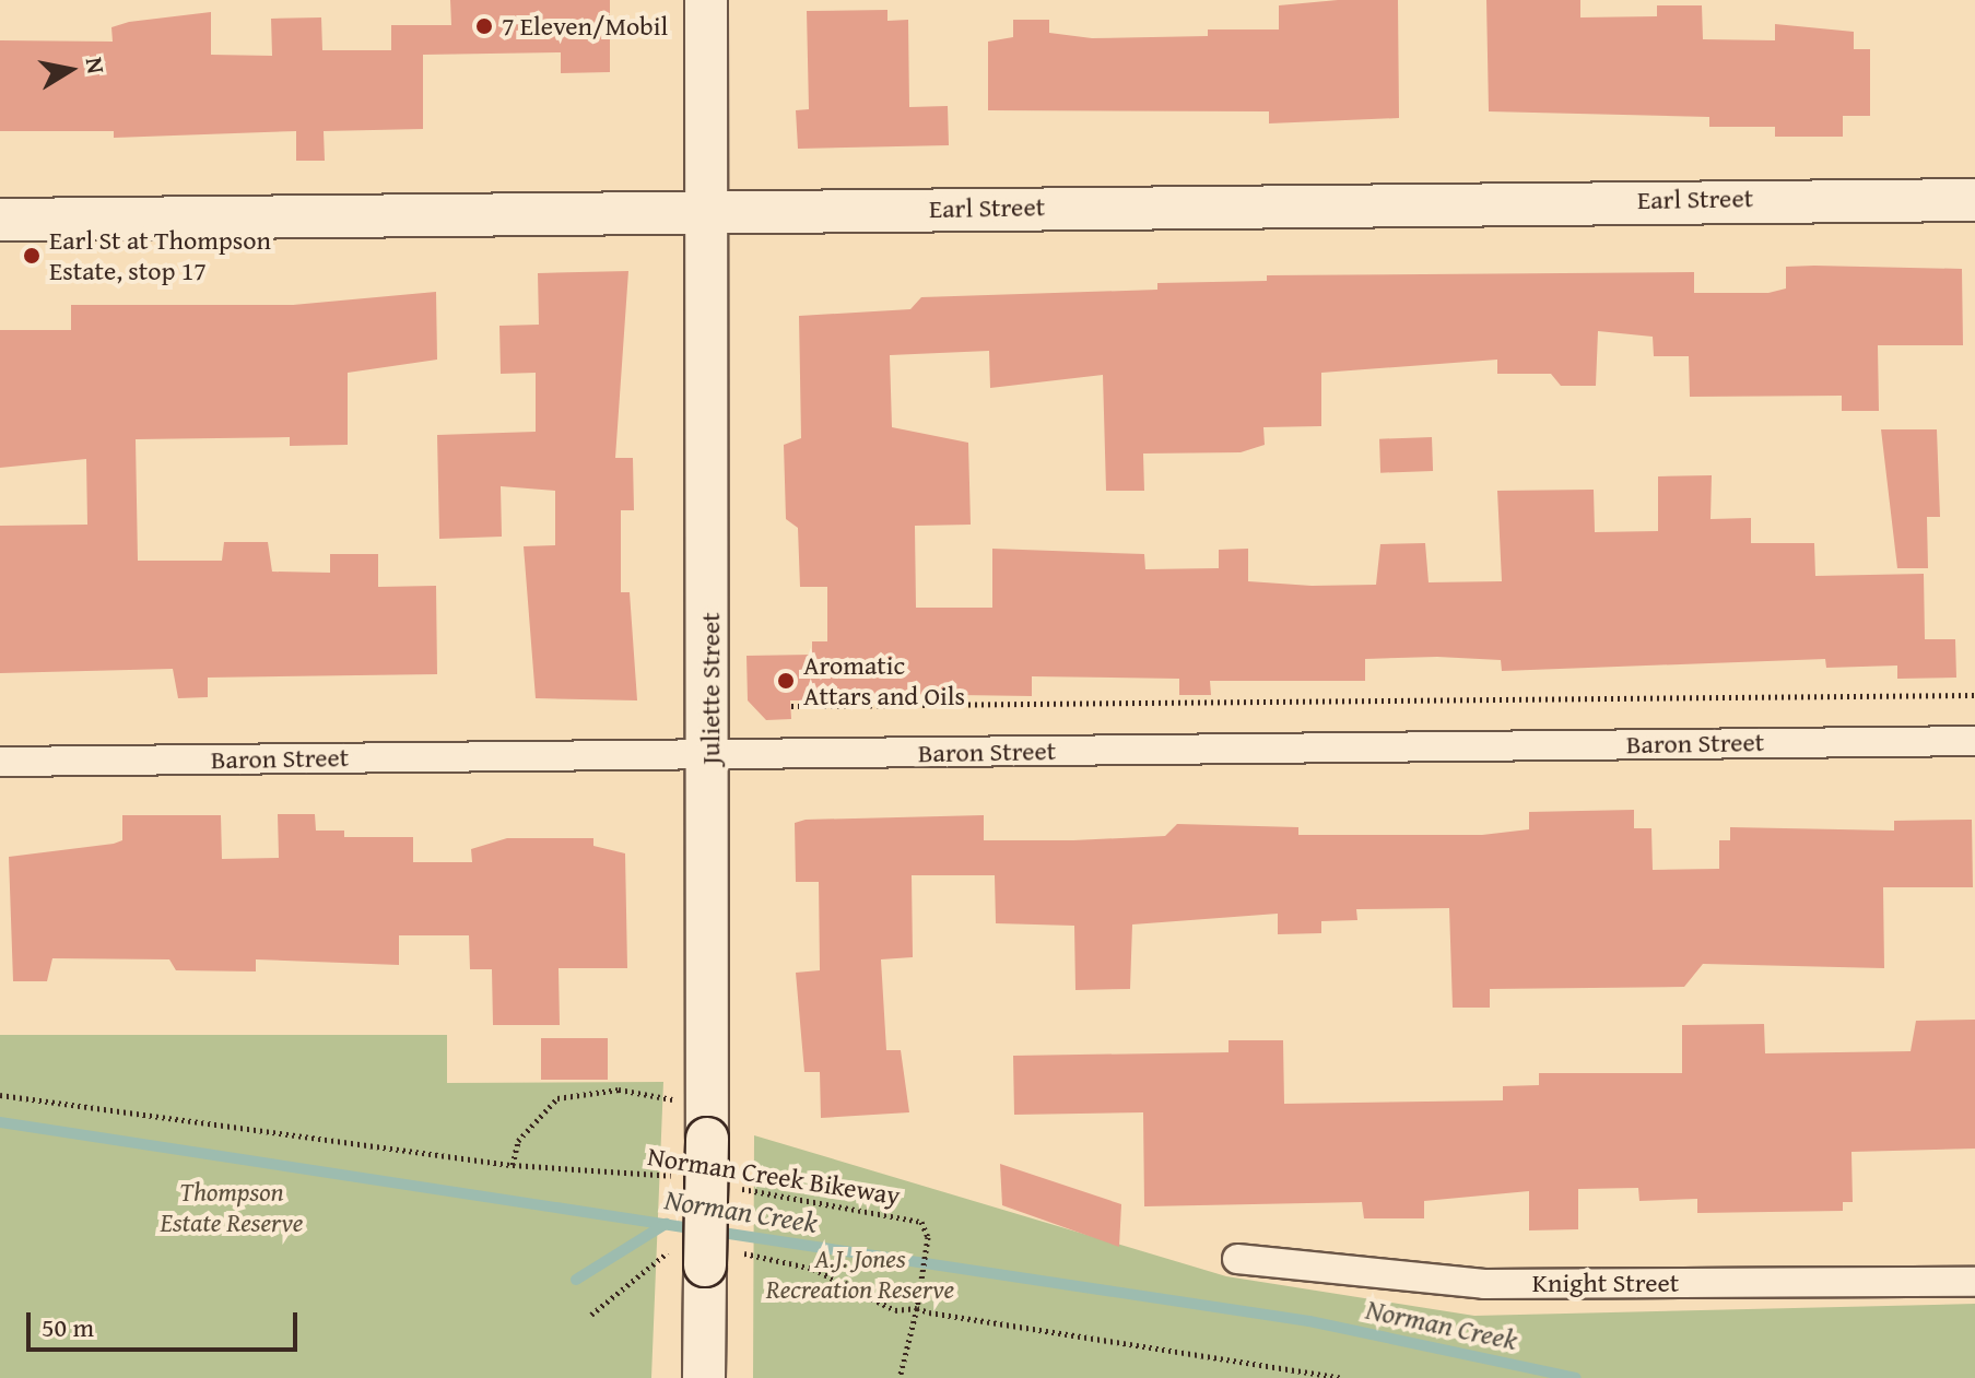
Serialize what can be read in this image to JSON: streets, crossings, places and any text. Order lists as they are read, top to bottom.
{
  "streets": {
    "main road": ["Earl Street", "Juliette Street"],
    "street": ["Baron Street", "Knight Street"],
    "path": ["Norman Creek Bikeway"]
  },
  "crossings": [
    ["Earl Street", "Juliette Street"],
    ["Juliette Street", "Baron Street"]
  ],
  "water": ["Norman Creek"],
  "parks": ["Thompson Estate Reserve", "A.J. Jones Recreation Reserve"],
  "places": ["7 Eleven/Mobil", "Earl St at Thompson Estate, stop 17", "Aromatic Attars and Oils"],
  "scale_bar": "50 m",
  "north": "right"
}
